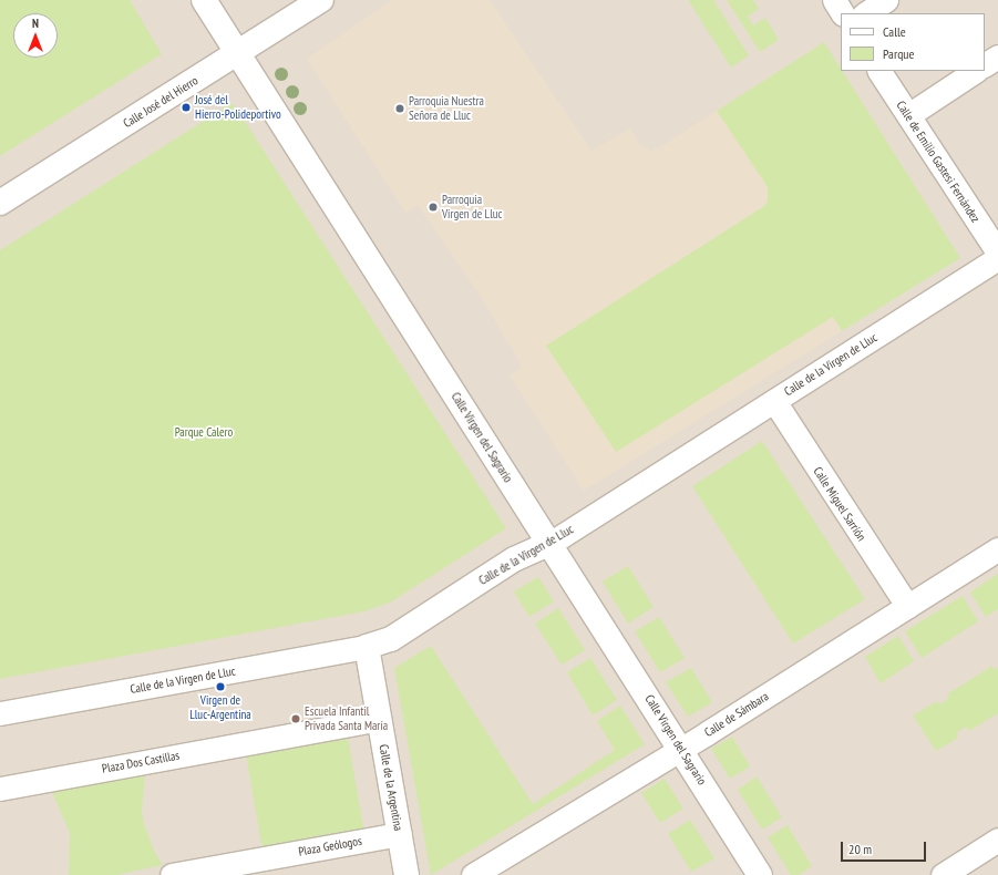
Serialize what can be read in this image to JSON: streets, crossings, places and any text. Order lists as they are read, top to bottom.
{
  "streets": {
    "street": [
      "Calle José del Hierro",
      "Calle de Emilio Gastesi Fernández",
      "Calle de la Virgen de Lluc",
      "Calle Virgen del Sagrario",
      "Calle Miguel Sarrión",
      "Calle de Sámbara",
      "Plaza Dos Castillas",
      "Calle de la Argentina",
      "Plaza Geólogos"
    ]
  },
  "crossings": [
    ["Calle José del Hierro", "Calle Virgen del Sagrario"],
    ["Calle de la Virgen de Lluc", "Calle Virgen del Sagrario"],
    ["Calle de la Virgen de Lluc", "Calle Miguel Sarrión"],
    ["Calle de la Virgen de Lluc", "Calle de la Argentina"],
    ["Calle Virgen del Sagrario", "Calle de Sámbara"],
    ["Calle Miguel Sarrión", "Calle de Sámbara"],
    ["Plaza Dos Castillas", "Calle de la Argentina"],
    ["Calle de la Argentina", "Plaza Geólogos"]
  ],
  "parks": ["Parque Calero"],
  "places": [
    "José del Hierro-Polideportivo",
    "Parroquia Nuestra Señora de Lluc",
    "Parroquia Virgen de Lluc",
    "Virgen de Lluc-Argentina",
    "Escuela Infantil Privada Santa María"
  ],
  "legend": ["Calle", "Parque"],
  "scale_bar": "20 m",
  "north": "top"
}
